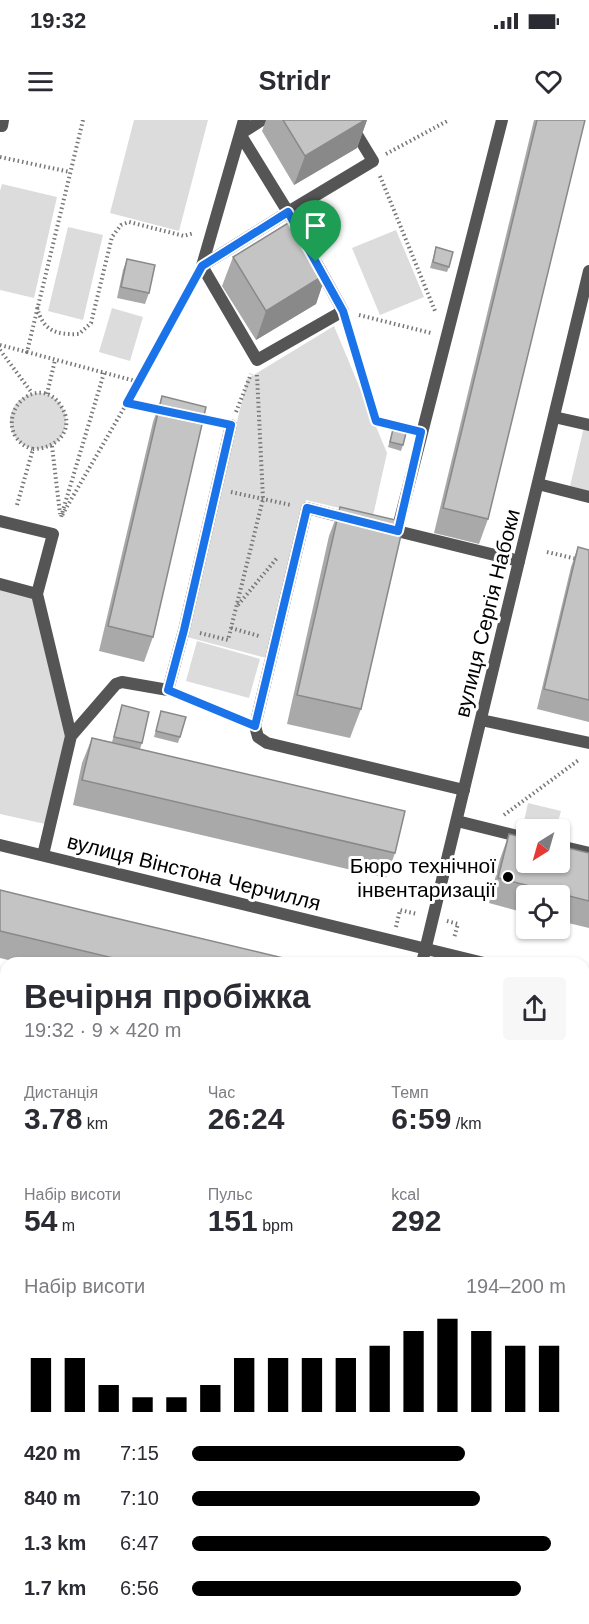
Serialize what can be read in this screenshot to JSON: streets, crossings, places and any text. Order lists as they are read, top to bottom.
{
  "streets": {
    "street": ["вулиця Сергія Набоки", "вулиця Вінстона Черчилля"]
  },
  "crossings": [
    ["вулиця Сергія Набоки", "вулиця Вінстона Черчилля"]
  ],
  "places": ["Бюро технічної інвентаризації"],
  "north": "bottom left",
  "page": {
    "status": "19:32",
    "header": "Stridr",
    "heading": ["Вечірня пробіжка", "19:32 · 9 × 420 m"],
    "stats": [
      ["Дистанція", "3.78 km"],
      ["Час", "26:24"],
      ["Темп", "6:59 /km"],
      ["Набір висоти", "54 m"],
      ["Пульс", "151 bpm"],
      ["kcal", "292"]
    ],
    "chart": ["Набір висоти", "194–200 m"],
    "list": [
      {
        "name": "420 m",
        "note": "7:15"
      },
      {
        "name": "840 m",
        "note": "7:10"
      },
      {
        "name": "1.3 km",
        "note": "6:47"
      },
      {
        "name": "1.7 km",
        "note": "6:56"
      }
    ]
  }
}
